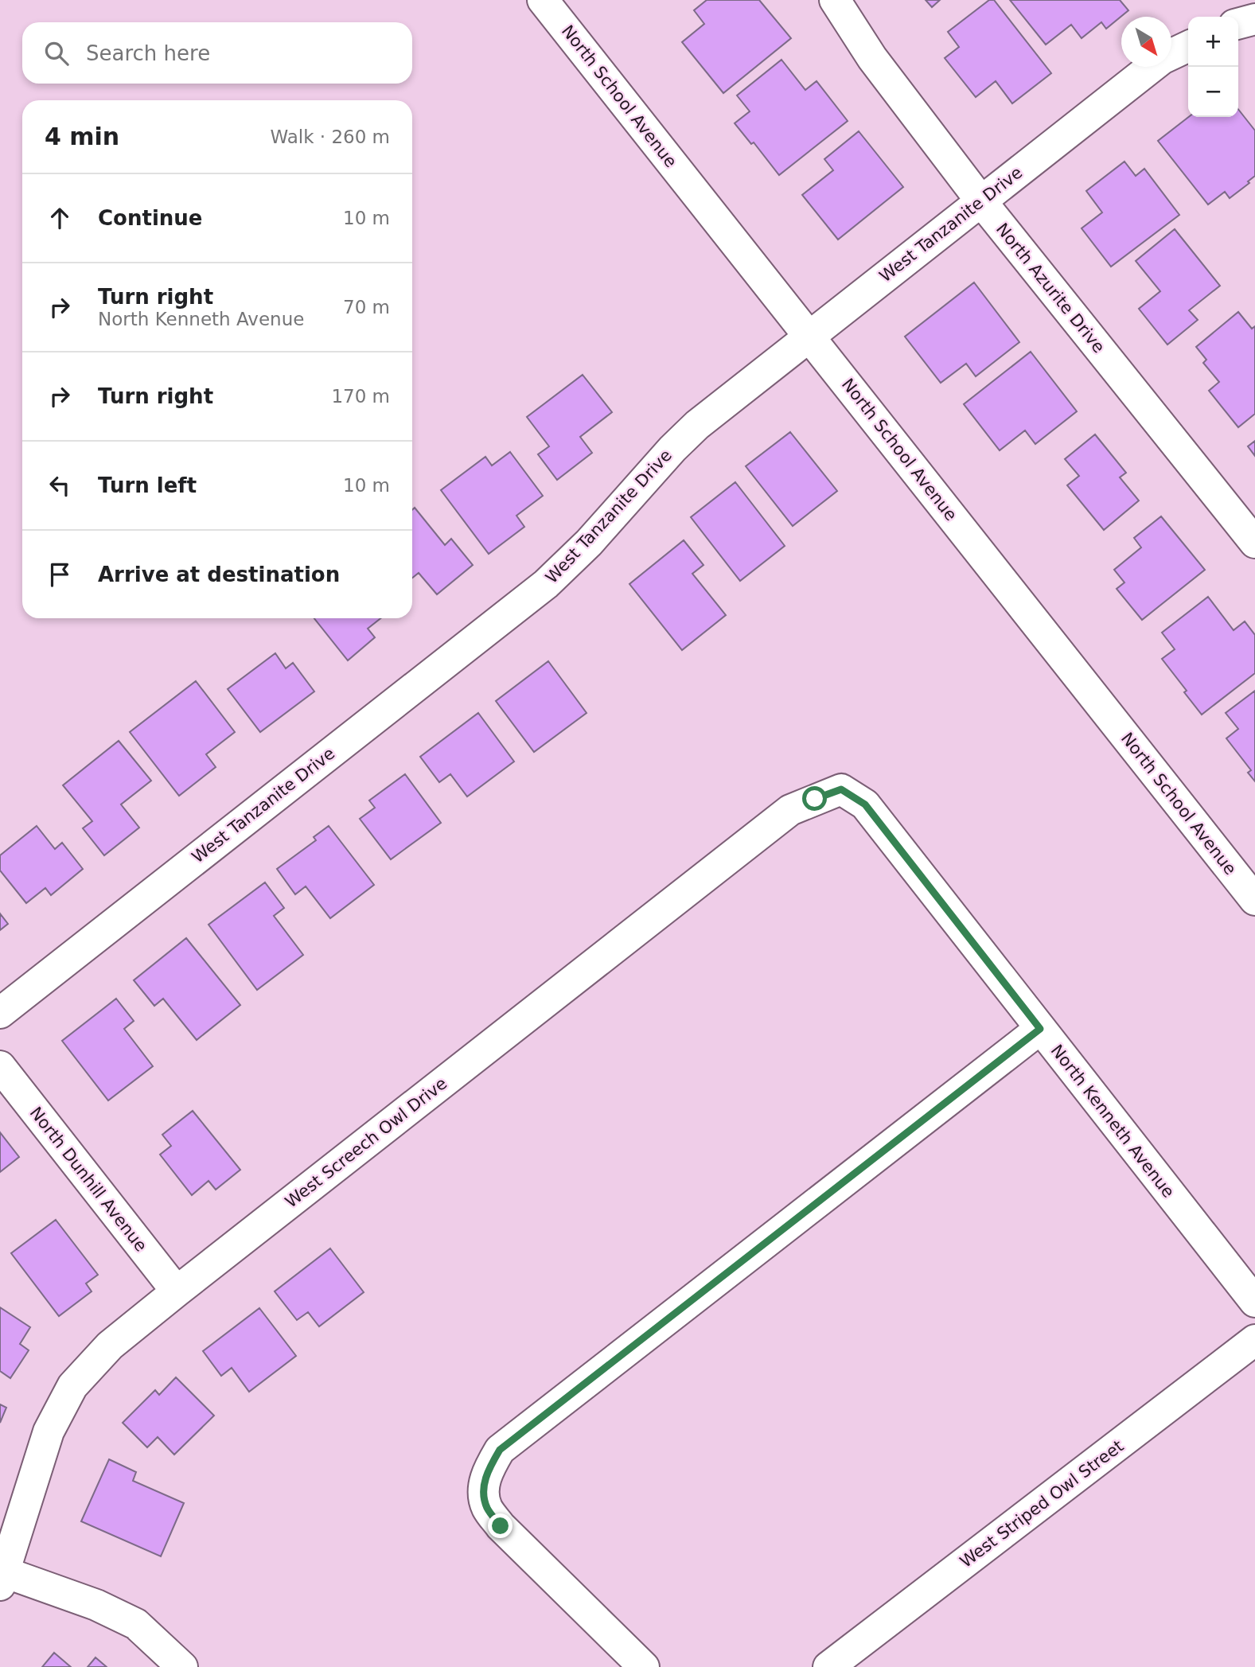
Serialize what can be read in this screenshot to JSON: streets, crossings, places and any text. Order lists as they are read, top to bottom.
{
  "streets": {
    "street": [
      "North School Avenue",
      "West Tanzanite Drive",
      "North Azurite Drive",
      "North Kenneth Avenue",
      "West Screech Owl Drive",
      "North Dunhill Avenue",
      "West Striped Owl Street"
    ]
  },
  "crossings": [
    ["North School Avenue", "West Tanzanite Drive"],
    ["West Tanzanite Drive", "North Azurite Drive"],
    ["North Kenneth Avenue", "West Screech Owl Drive"],
    ["West Screech Owl Drive", "North Dunhill Avenue"]
  ],
  "north": "bottom right",
  "page": {
    "map_buttons": ["+", "−"],
    "search": "Search here",
    "heading": ["4 min", "Walk · 260 m"],
    "list": [
      ["Continue", "10 m"],
      ["Turn right", "North Kenneth Avenue", "70 m"],
      ["Turn right", "170 m"],
      ["Turn left", "10 m"],
      "Arrive at destination"
    ]
  }
}
